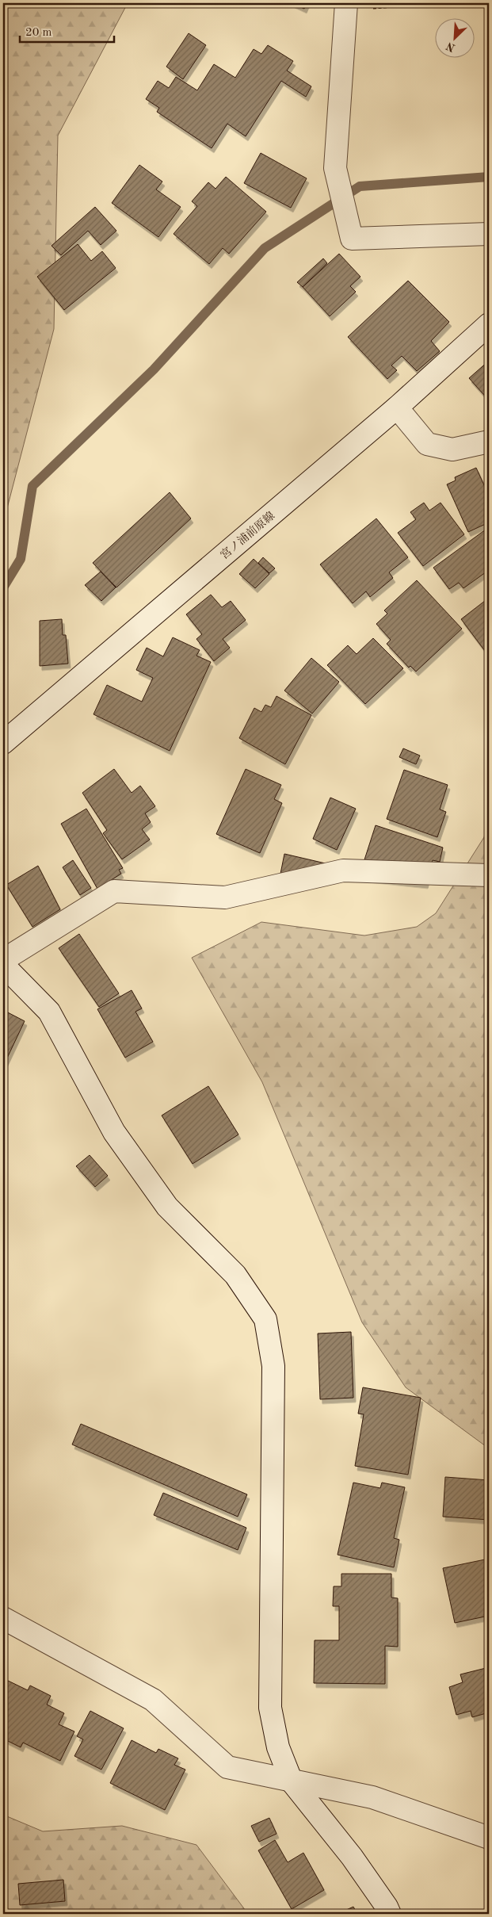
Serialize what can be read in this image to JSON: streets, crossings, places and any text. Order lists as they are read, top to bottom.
{
  "streets": {
    "street": ["宮ノ浦前原線"]
  },
  "scale_bar": "20 m",
  "north": "bottom left"
}
